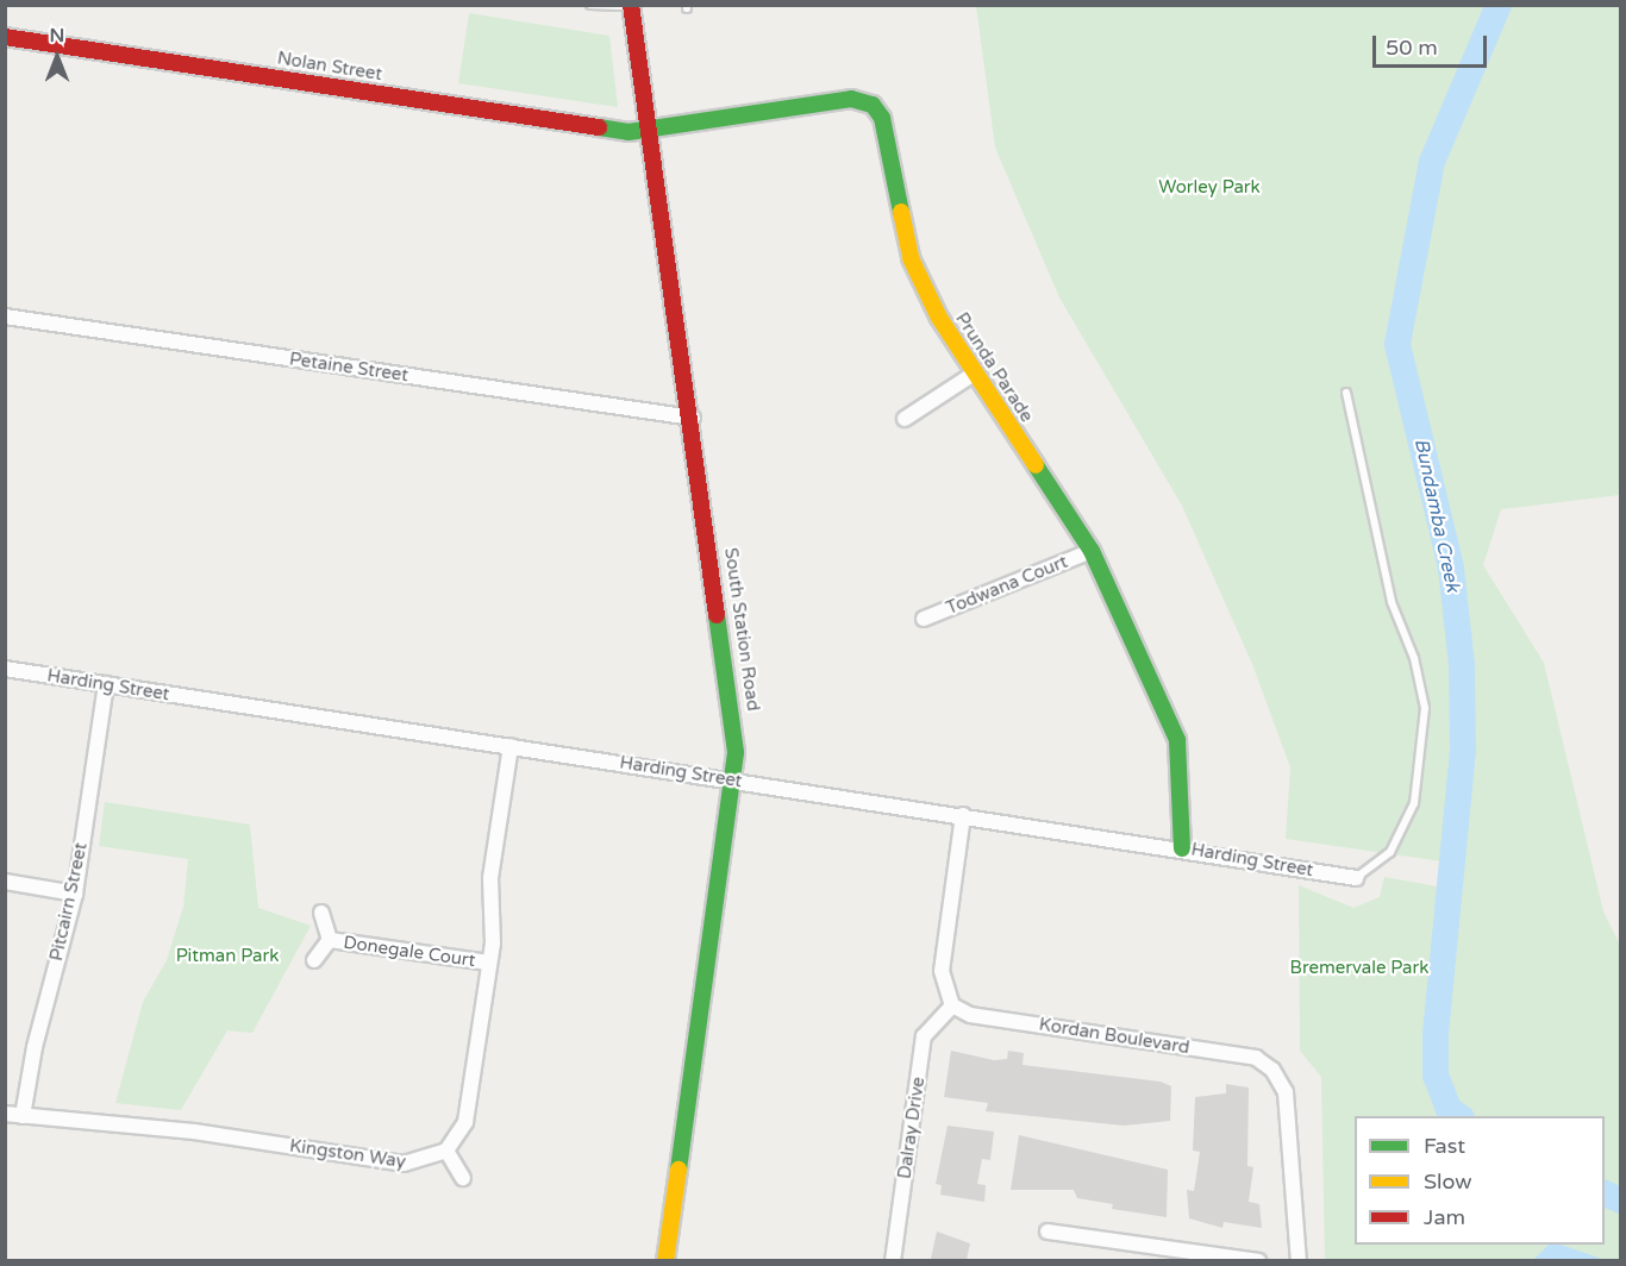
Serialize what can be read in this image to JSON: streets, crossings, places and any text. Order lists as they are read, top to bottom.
{
  "streets": {
    "street": [
      "Nolan Street",
      "Petaine Street",
      "Prunda Parade",
      "Todwana Court",
      "South Station Road",
      "Harding Street",
      "Pitcairn Street",
      "Donegale Court",
      "Kordan Boulevard",
      "Dalray Drive",
      "Kingston Way"
    ]
  },
  "crossings": [
    ["Nolan Street", "Prunda Parade"],
    ["Nolan Street", "South Station Road"],
    ["Petaine Street", "South Station Road"],
    ["Prunda Parade", "Todwana Court"],
    ["Prunda Parade", "South Station Road"],
    ["Prunda Parade", "Harding Street"],
    ["South Station Road", "Harding Street"],
    ["Harding Street", "Pitcairn Street"],
    ["Pitcairn Street", "Kingston Way"],
    ["Kordan Boulevard", "Dalray Drive"]
  ],
  "water": ["Bundamba Creek"],
  "parks": ["Worley Park", "Pitman Park", "Bremervale Park"],
  "legend": ["Fast", "Slow", "Jam"],
  "scale_bar": "50 m",
  "north": "top"
}
